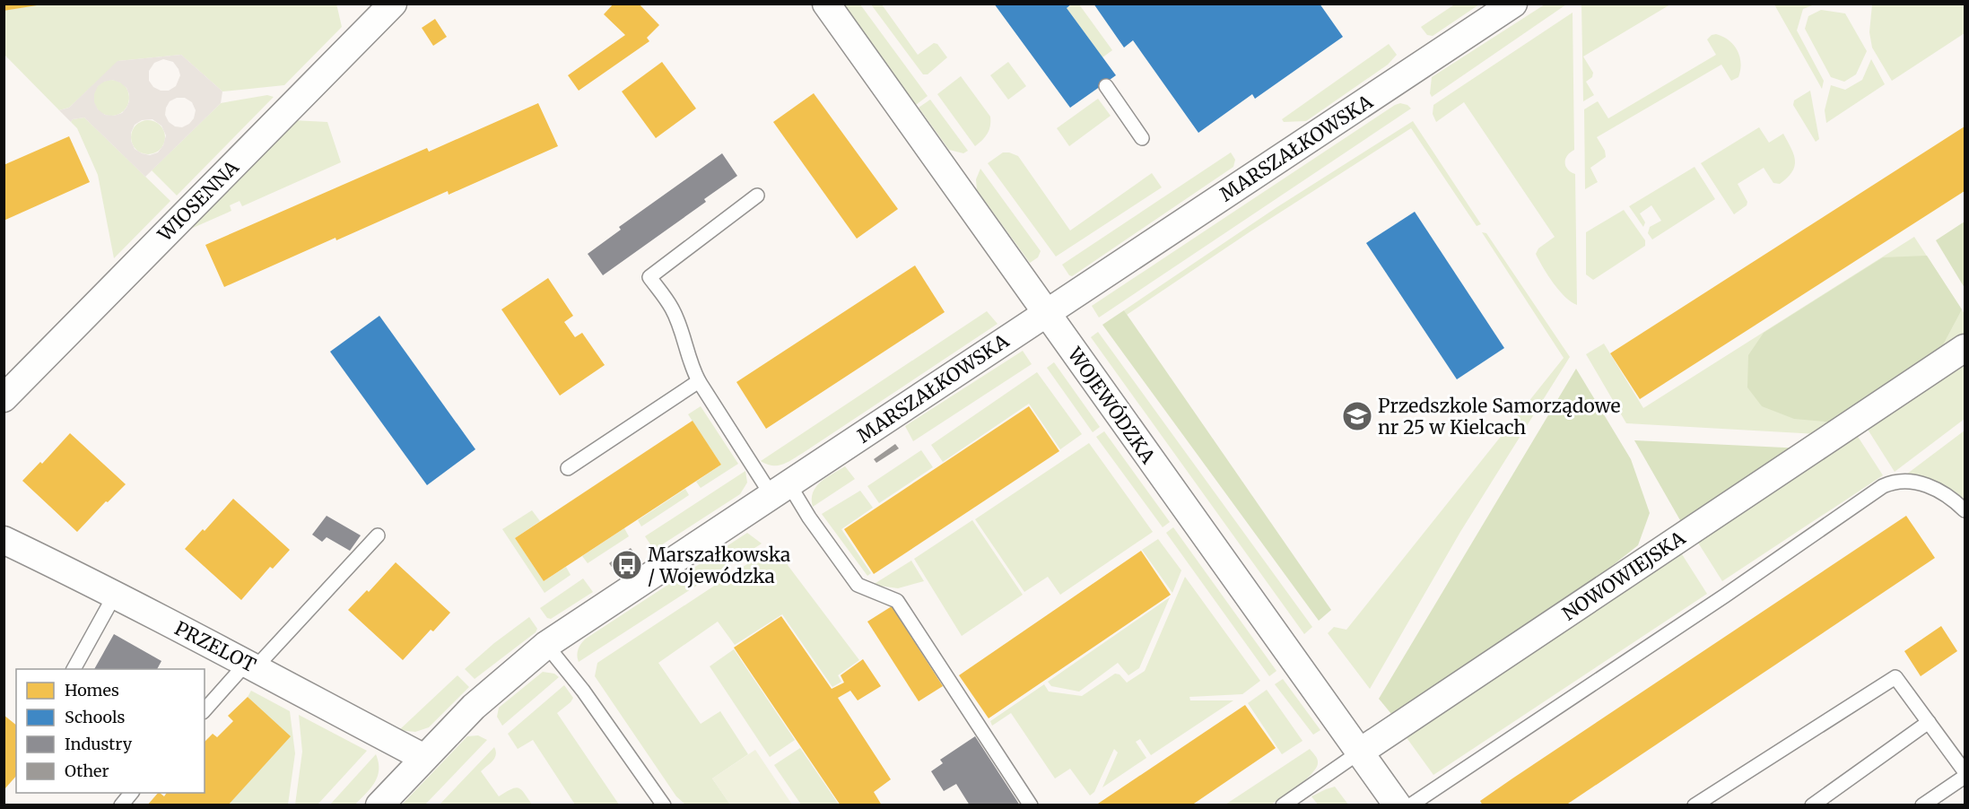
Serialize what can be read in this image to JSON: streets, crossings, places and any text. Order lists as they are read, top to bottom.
{
  "streets": {
    "street": [
      "MARSZAŁKOWSKA",
      "WIOSENNA",
      "WOJEWÓDZKA",
      "NOWOWIEJSKA",
      "PRZELOT"
    ]
  },
  "crossings": [
    ["MARSZAŁKOWSKA", "WOJEWÓDZKA"],
    ["MARSZAŁKOWSKA", "PRZELOT"],
    ["WOJEWÓDZKA", "NOWOWIEJSKA"]
  ],
  "places": {
    "school or university": ["Przedszkole Samorządowe nr 25 w Kielcach"],
    "bus stop": ["Marszałkowska / Wojewódzka"]
  },
  "legend": [
    "Homes",
    "Schools",
    "Industry",
    "Other"
  ]
}
